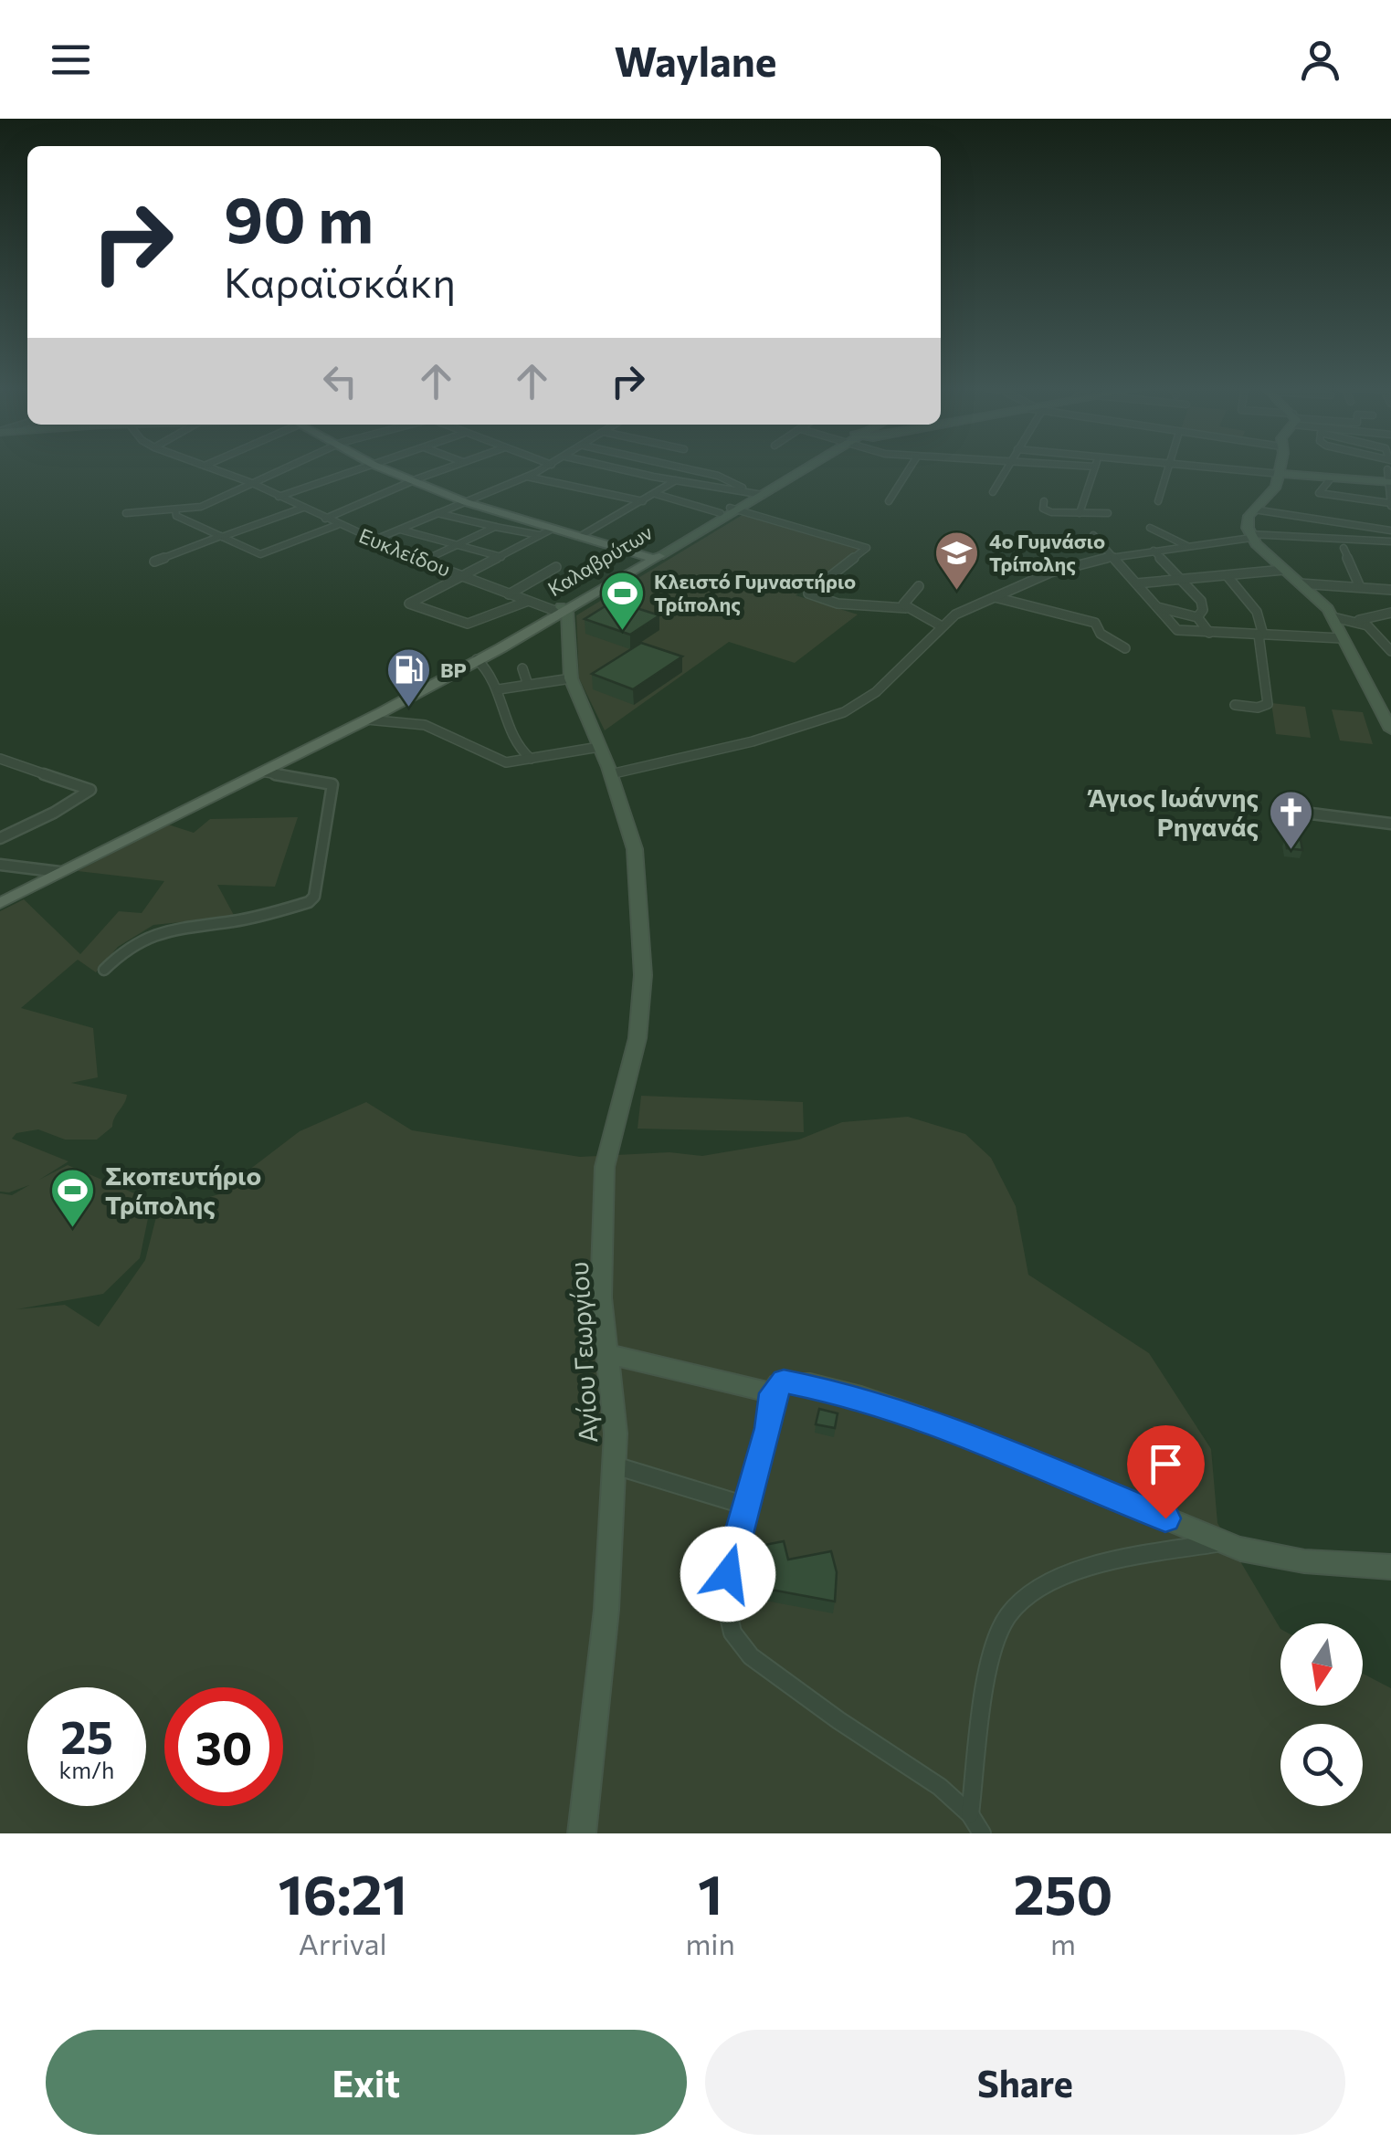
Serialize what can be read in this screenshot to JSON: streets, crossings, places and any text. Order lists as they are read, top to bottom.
{
  "streets": {
    "main road": ["Καλαβρύτων"],
    "street": ["Ευκλείδου", "Αγίου Γεωργίου"]
  },
  "crossings": [
    ["Ευκλείδου", "Καλαβρύτων"],
    ["Ευκλείδου", "Αγίου Γεωργίου"],
    ["Καλαβρύτων", "Αγίου Γεωργίου"]
  ],
  "places": {
    "school or university": ["4ο Γυμνάσιο Τρίπολης"],
    "sports": ["Κλειστό Γυμναστήριο Τρίπολης", "Σκοπευτήριο Τρίπολης"],
    "fuel station": ["BP"],
    "church": ["Άγιος Ιωάννης Ρηγανάς"]
  },
  "north": "bottom",
  "page": {
    "header": "Waylane",
    "turn": ["90 m", "Καραϊσκάκη"],
    "speed": "25 km/h",
    "limit": "30",
    "eta": [
      "16:21",
      "Arrival",
      "1",
      "min",
      "250",
      "m"
    ],
    "buttons": ["Exit", "Share"]
  }
}
